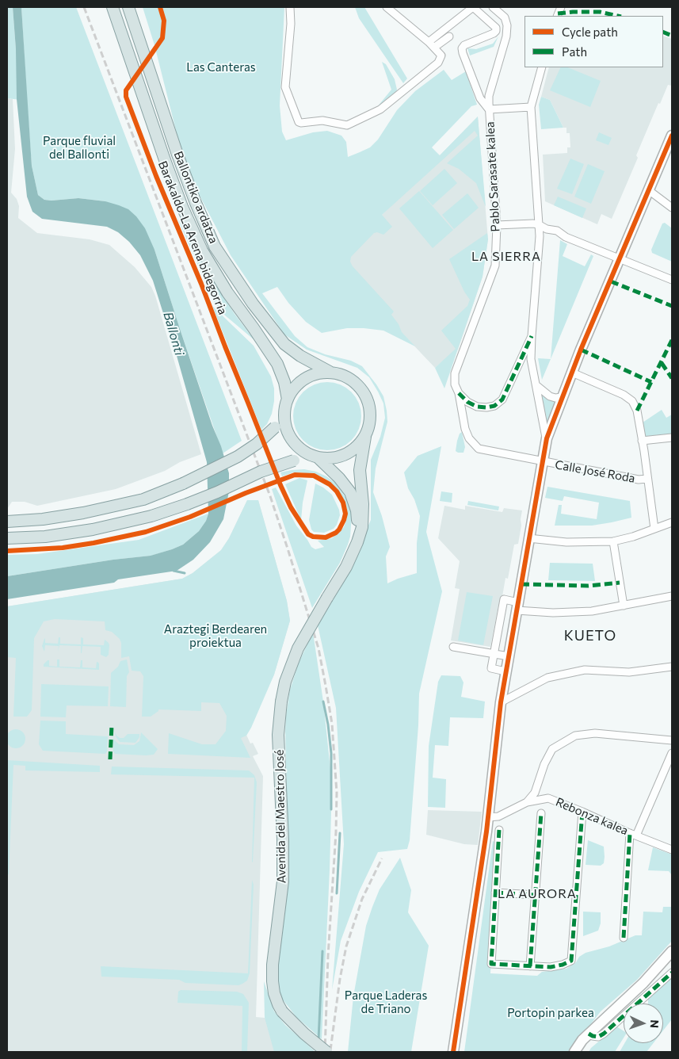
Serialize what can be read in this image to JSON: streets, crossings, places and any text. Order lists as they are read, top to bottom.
{
  "streets": {
    "main road": ["Ballontiko ardatza", "Avenida del Maestro José"],
    "street": ["Pablo Sarasate kalea", "Calle José Roda", "Rebonza kalea"],
    "cycle path": ["Barakaldo-La Arena bidegorria"]
  },
  "crossings": [
    ["Pablo Sarasate kalea", "Calle José Roda"],
    ["Ballontiko ardatza", "Avenida del Maestro José"]
  ],
  "districts": ["LA SIERRA", "KUETO", "LA AURORA"],
  "water": ["Ballonti"],
  "parks": [
    "Las Canteras",
    "Parque fluvial del Ballonti",
    "Araztegi Berdearen proiektua",
    "Parque Laderas de Triano",
    "Portopin parkea"
  ],
  "legend": ["Cycle path", "Path"],
  "north": "right"
}
